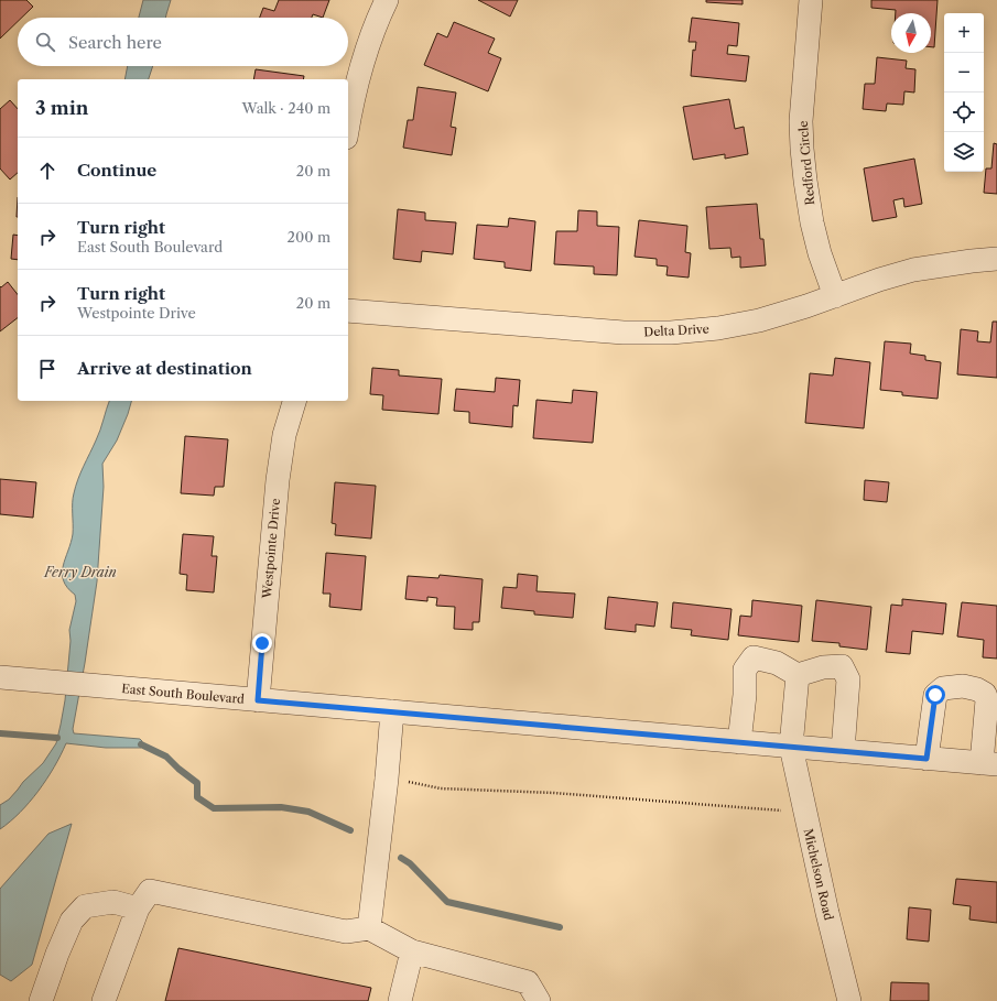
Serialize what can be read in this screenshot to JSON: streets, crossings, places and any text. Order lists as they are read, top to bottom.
{
  "streets": {
    "street": [
      "Redford Circle",
      "Delta Drive",
      "Westpointe Drive",
      "East South Boulevard",
      "Michelson Road"
    ]
  },
  "crossings": [
    ["Redford Circle", "Delta Drive"],
    ["Westpointe Drive", "East South Boulevard"],
    ["East South Boulevard", "Michelson Road"]
  ],
  "water": ["Ferry Drain"],
  "north": "bottom",
  "page": {
    "map_buttons": ["+", "−"],
    "search": "Search here",
    "heading": ["3 min", "Walk · 240 m"],
    "list": [
      ["Continue", "20 m"],
      ["Turn right", "East South Boulevard", "200 m"],
      ["Turn right", "Westpointe Drive", "20 m"],
      "Arrive at destination"
    ]
  }
}
